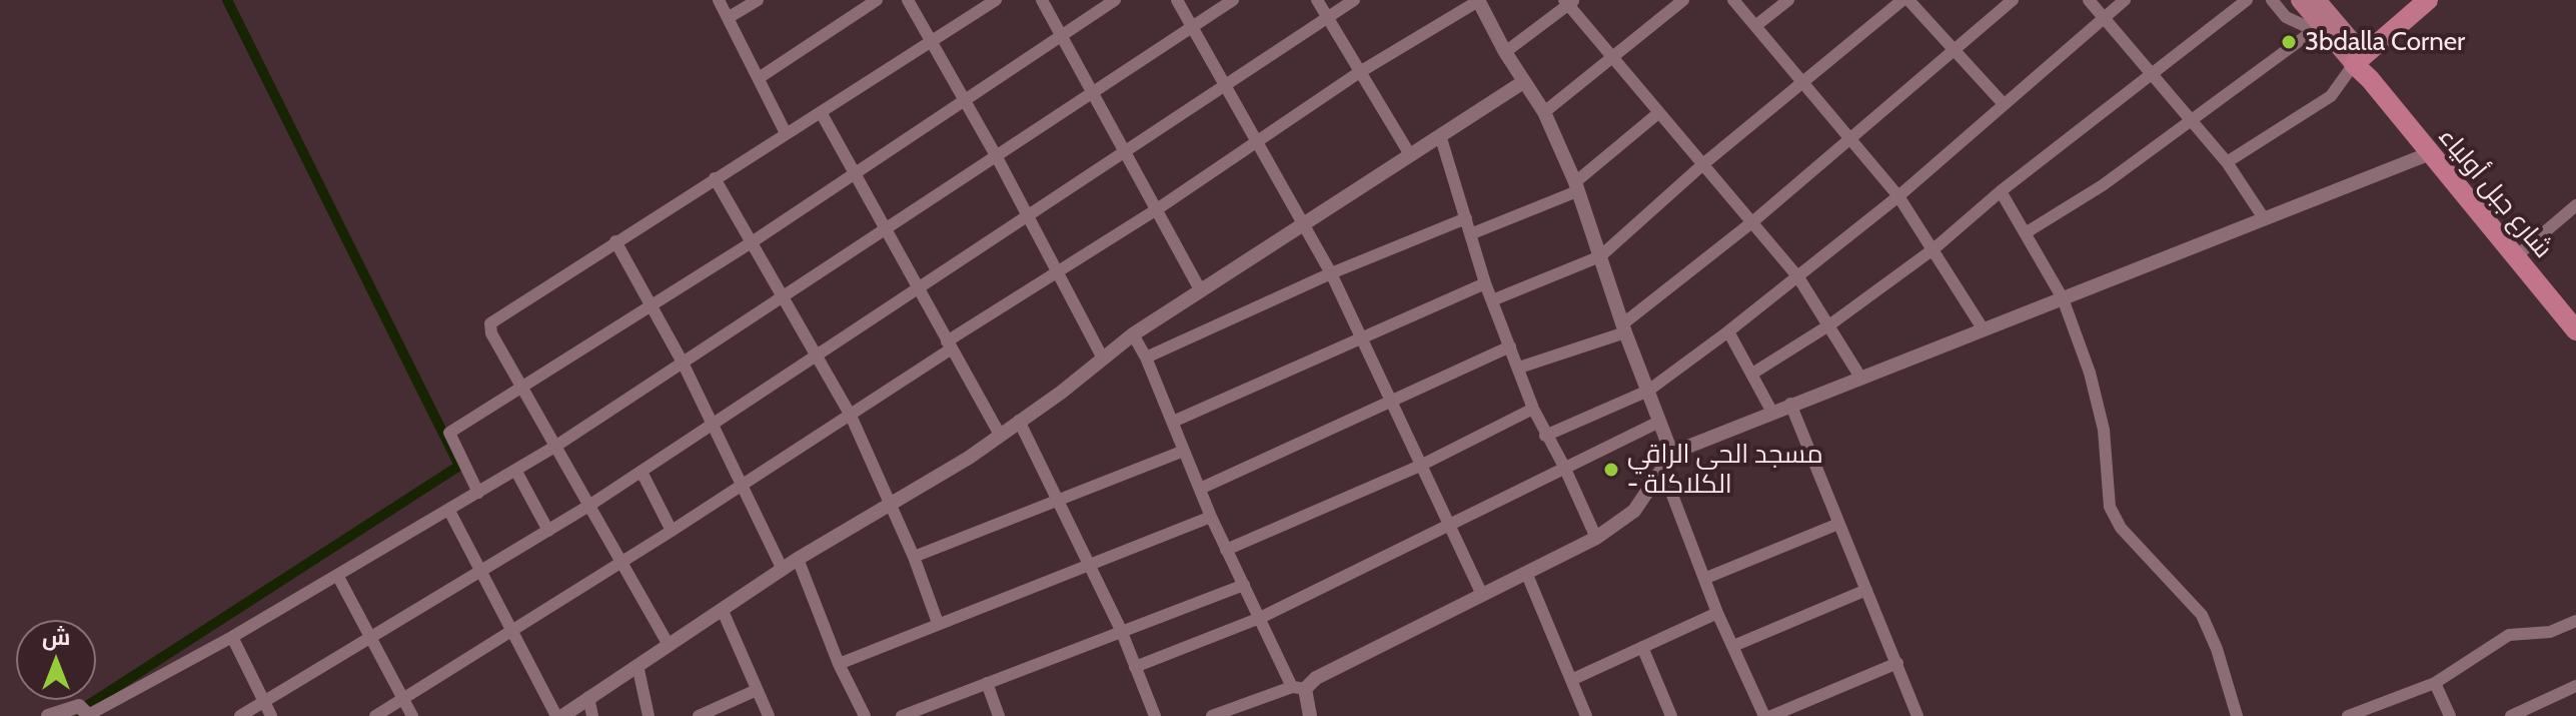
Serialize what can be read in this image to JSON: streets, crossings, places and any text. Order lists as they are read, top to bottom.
{
  "streets": {
    "highway": ["شارع جبل أولياء"]
  },
  "places": ["3bdalla Corner", "مسجد الحي الراقي - الكلاكلة"],
  "north": "top"
}
